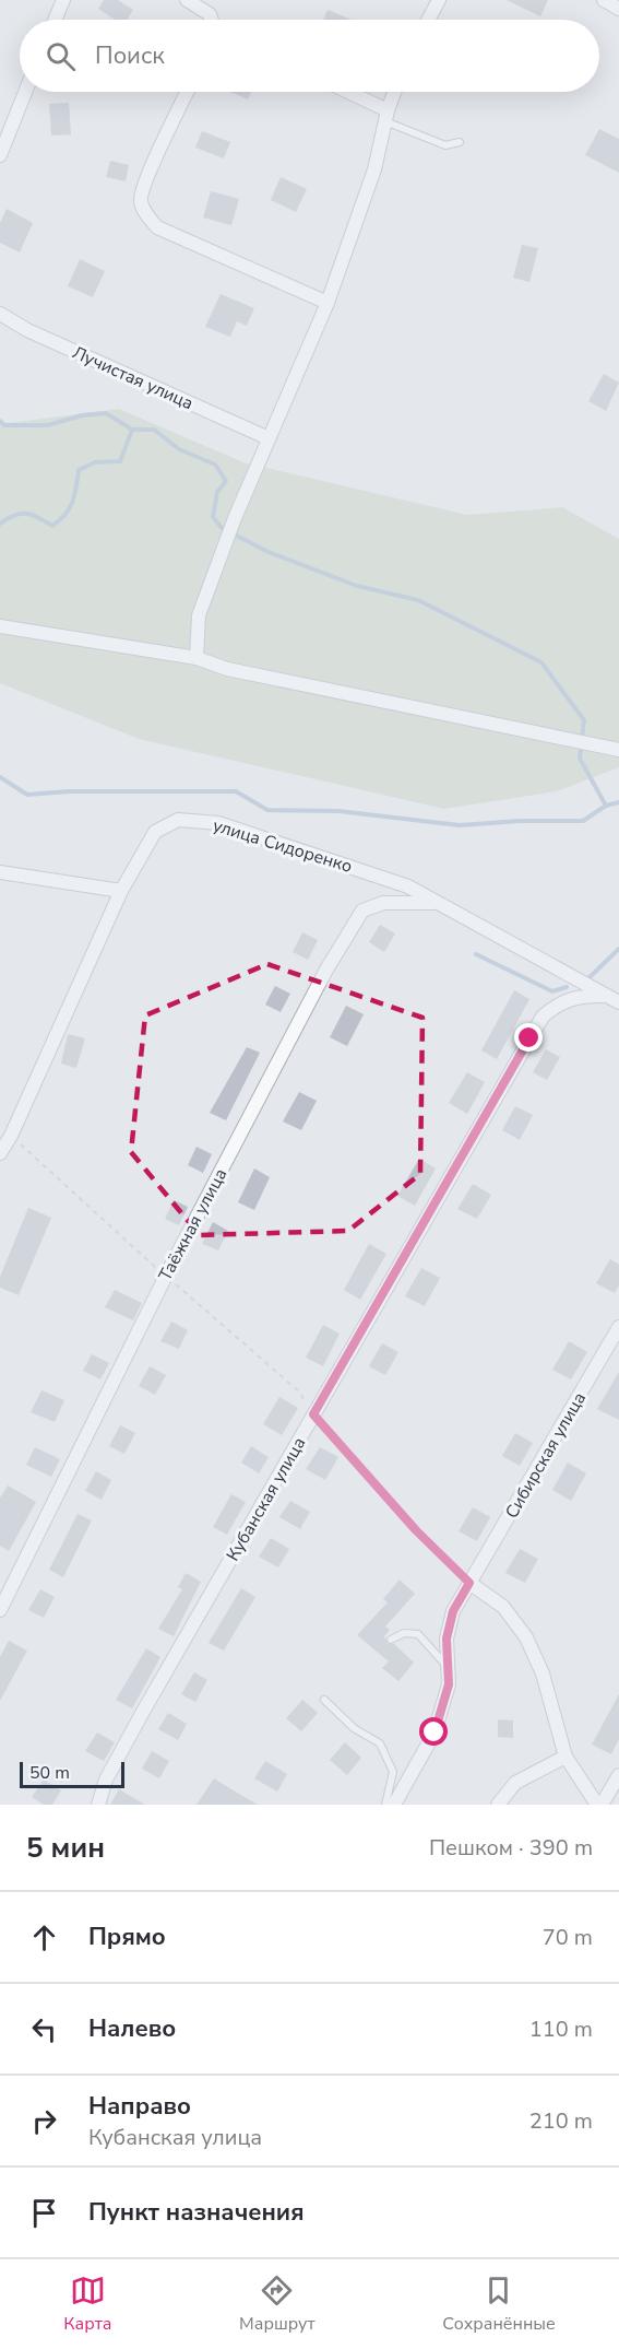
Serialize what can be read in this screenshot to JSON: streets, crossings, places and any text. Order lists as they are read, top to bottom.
{
  "streets": {
    "street": [
      "Лучистая улица",
      "улица Сидоренко",
      "Таёжная улица",
      "Сибирская улица",
      "Кубанская улица"
    ]
  },
  "crossings": [
    ["улица Сидоренко", "Таёжная улица"],
    ["улица Сидоренко", "Кубанская улица"]
  ],
  "scale_bar": "50 m",
  "page": {
    "search": "Поиск",
    "scale": "50 m",
    "heading": ["5 мин", "Пешком · 390 m"],
    "list": [
      ["Прямо", "70 m"],
      ["Налево", "110 m"],
      ["Направо", "Кубанская улица", "210 m"],
      "Пункт назначения"
    ],
    "nav": ["Карта", "Маршрут", "Сохранённые"]
  }
}
